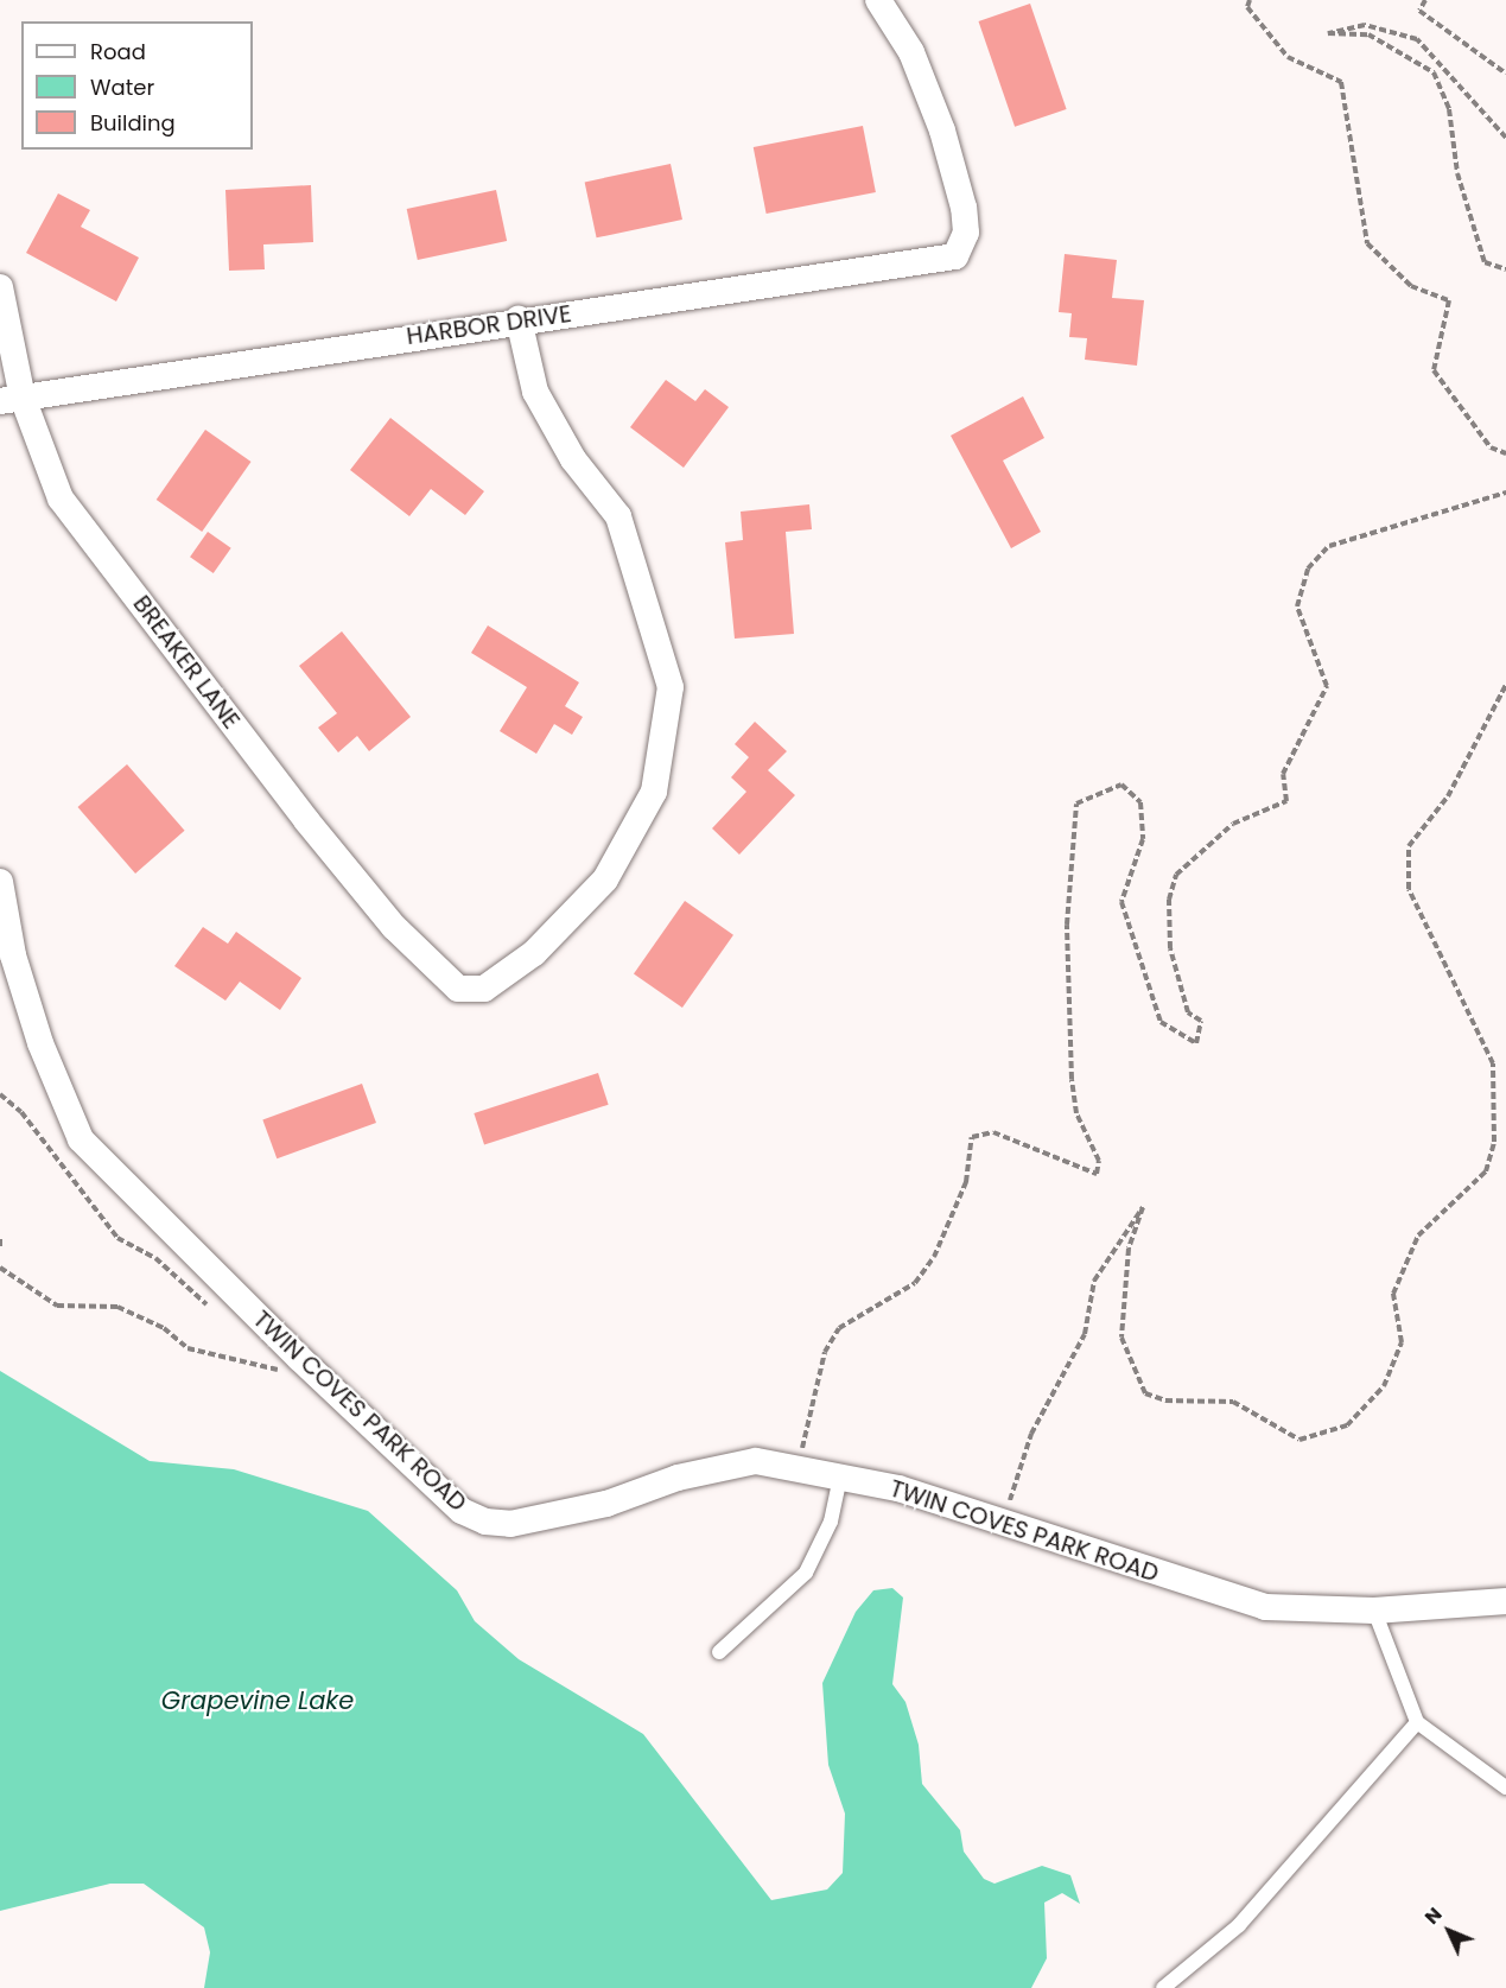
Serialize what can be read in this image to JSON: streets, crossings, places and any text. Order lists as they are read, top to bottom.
{
  "streets": {
    "street": ["HARBOR DRIVE", "BREAKER LANE", "TWIN COVES PARK ROAD"]
  },
  "crossings": [
    ["HARBOR DRIVE", "BREAKER LANE"]
  ],
  "water": ["Grapevine Lake"],
  "legend": ["Road", "Water", "Building"],
  "north": "top left"
}
